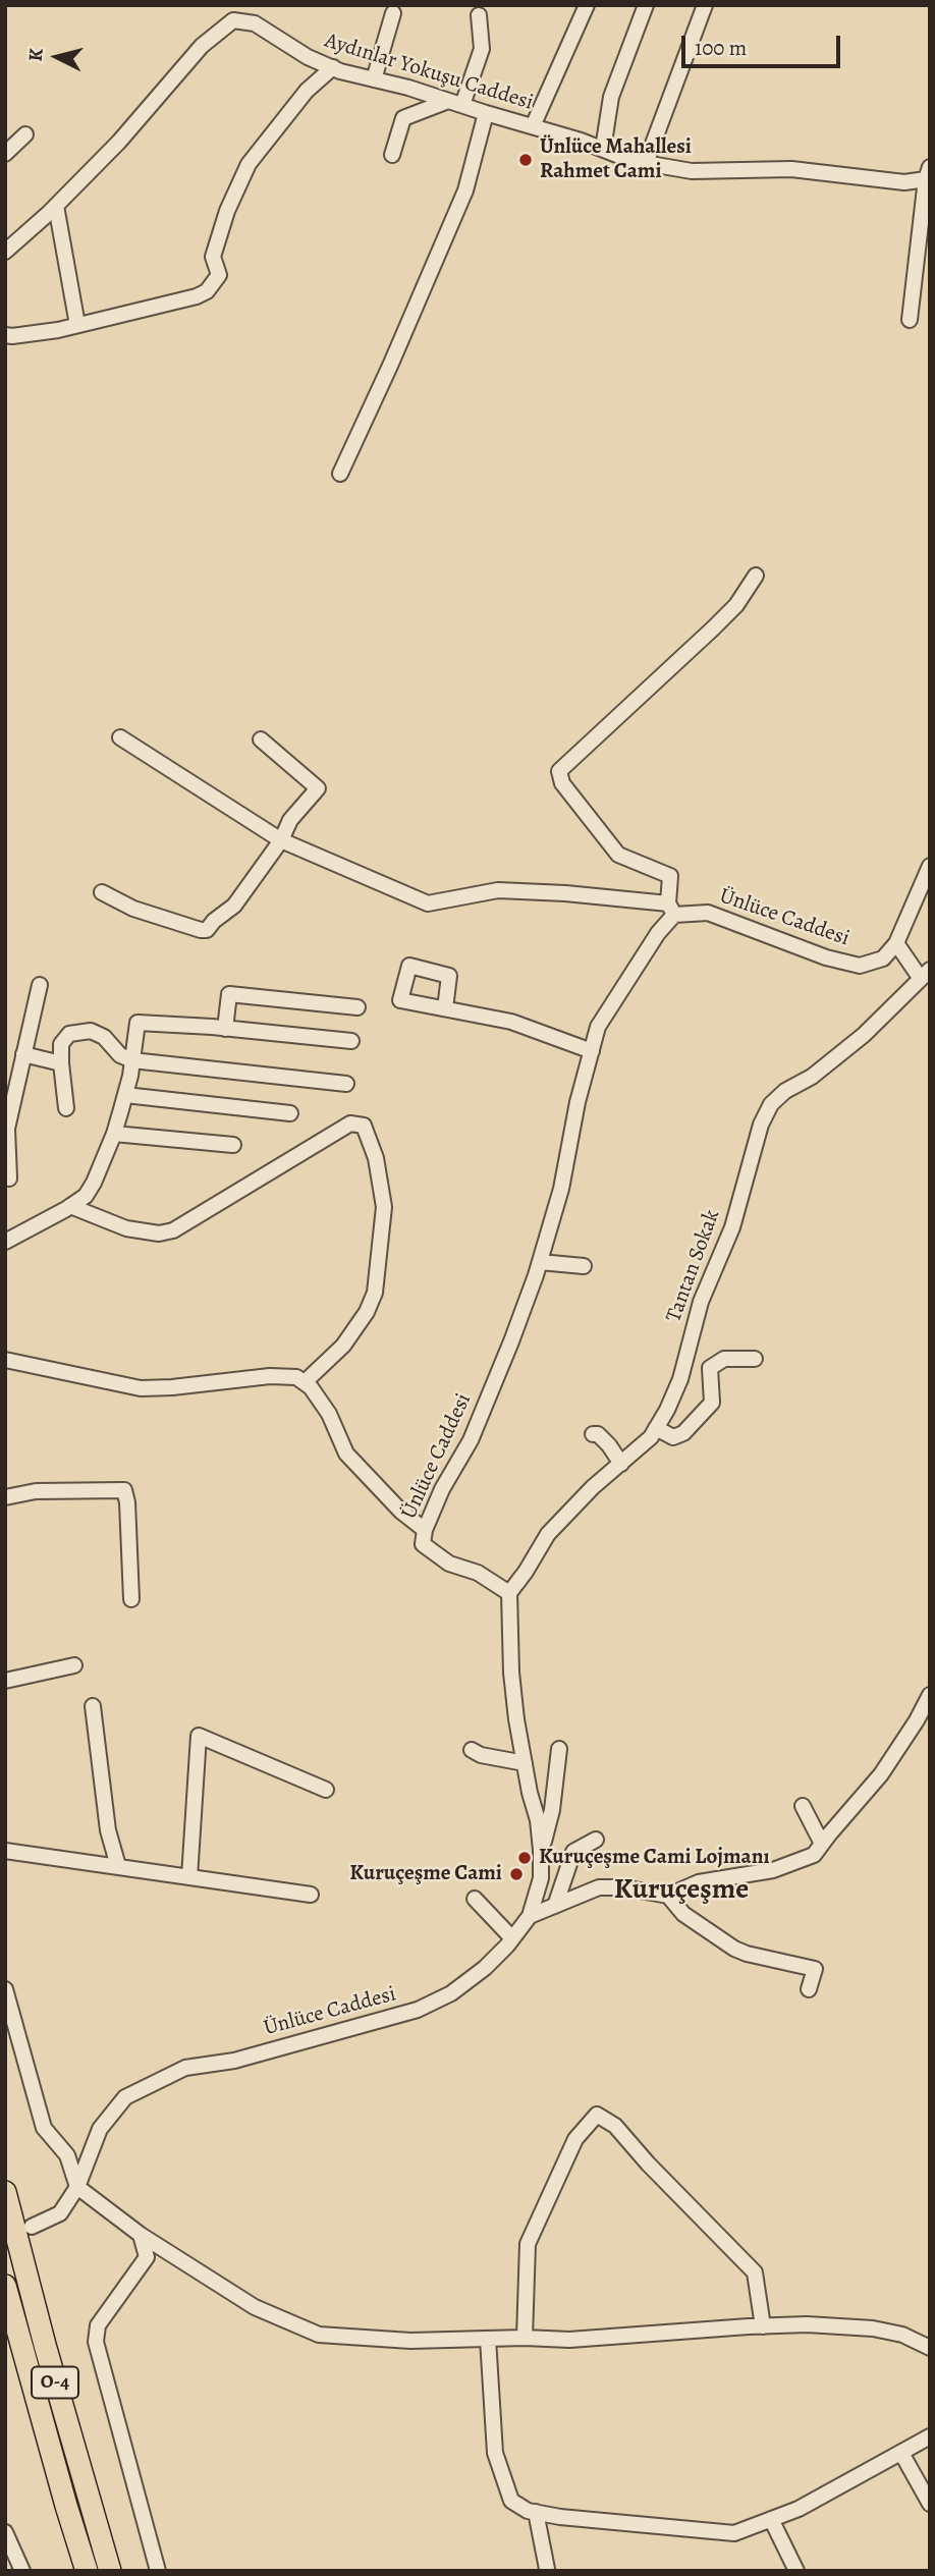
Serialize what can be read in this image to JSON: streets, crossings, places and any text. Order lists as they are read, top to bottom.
{
  "streets": {
    "highway": ["O-4"],
    "street": ["Aydınlar Yokuşu Caddesi", "Ünlüce Caddesi", "Tantan Sokak"]
  },
  "crossings": [
    ["Ünlüce Caddesi", "Tantan Sokak"]
  ],
  "districts": ["Kuruçeşme"],
  "places": ["Ünlüce Mahallesi Rahmet Cami", "Kuruçeşme Cami Lojmanı", "Kuruçeşme Cami"],
  "scale_bar": "100 m",
  "north": "left"
}
